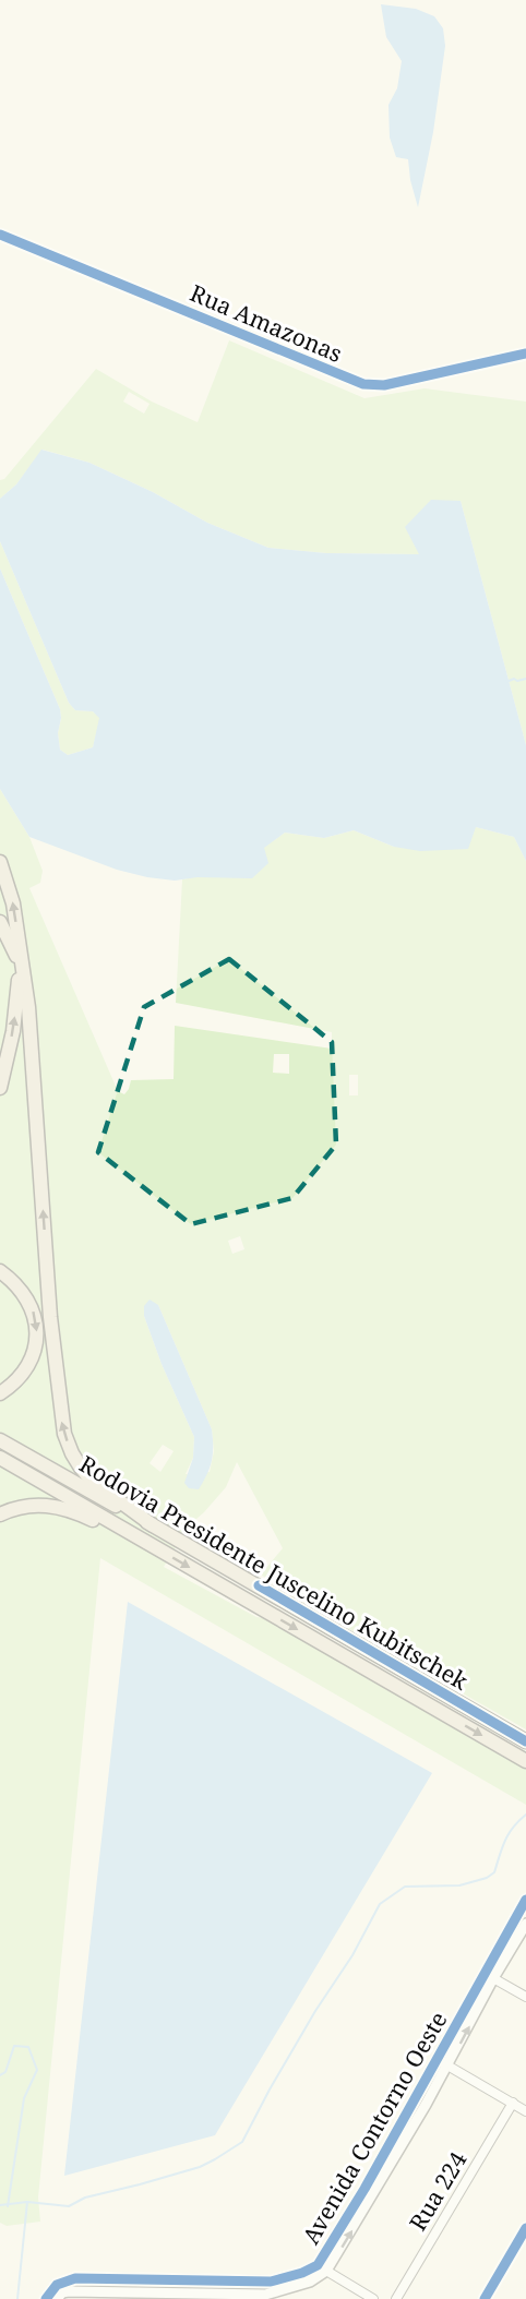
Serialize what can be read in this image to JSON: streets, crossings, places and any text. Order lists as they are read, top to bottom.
{
  "streets": {
    "highway": ["Rodovia Presidente Juscelino Kubitschek"],
    "street": ["Rua Amazonas", "Avenida Contorno Oeste", "Rua 224"]
  }
}
